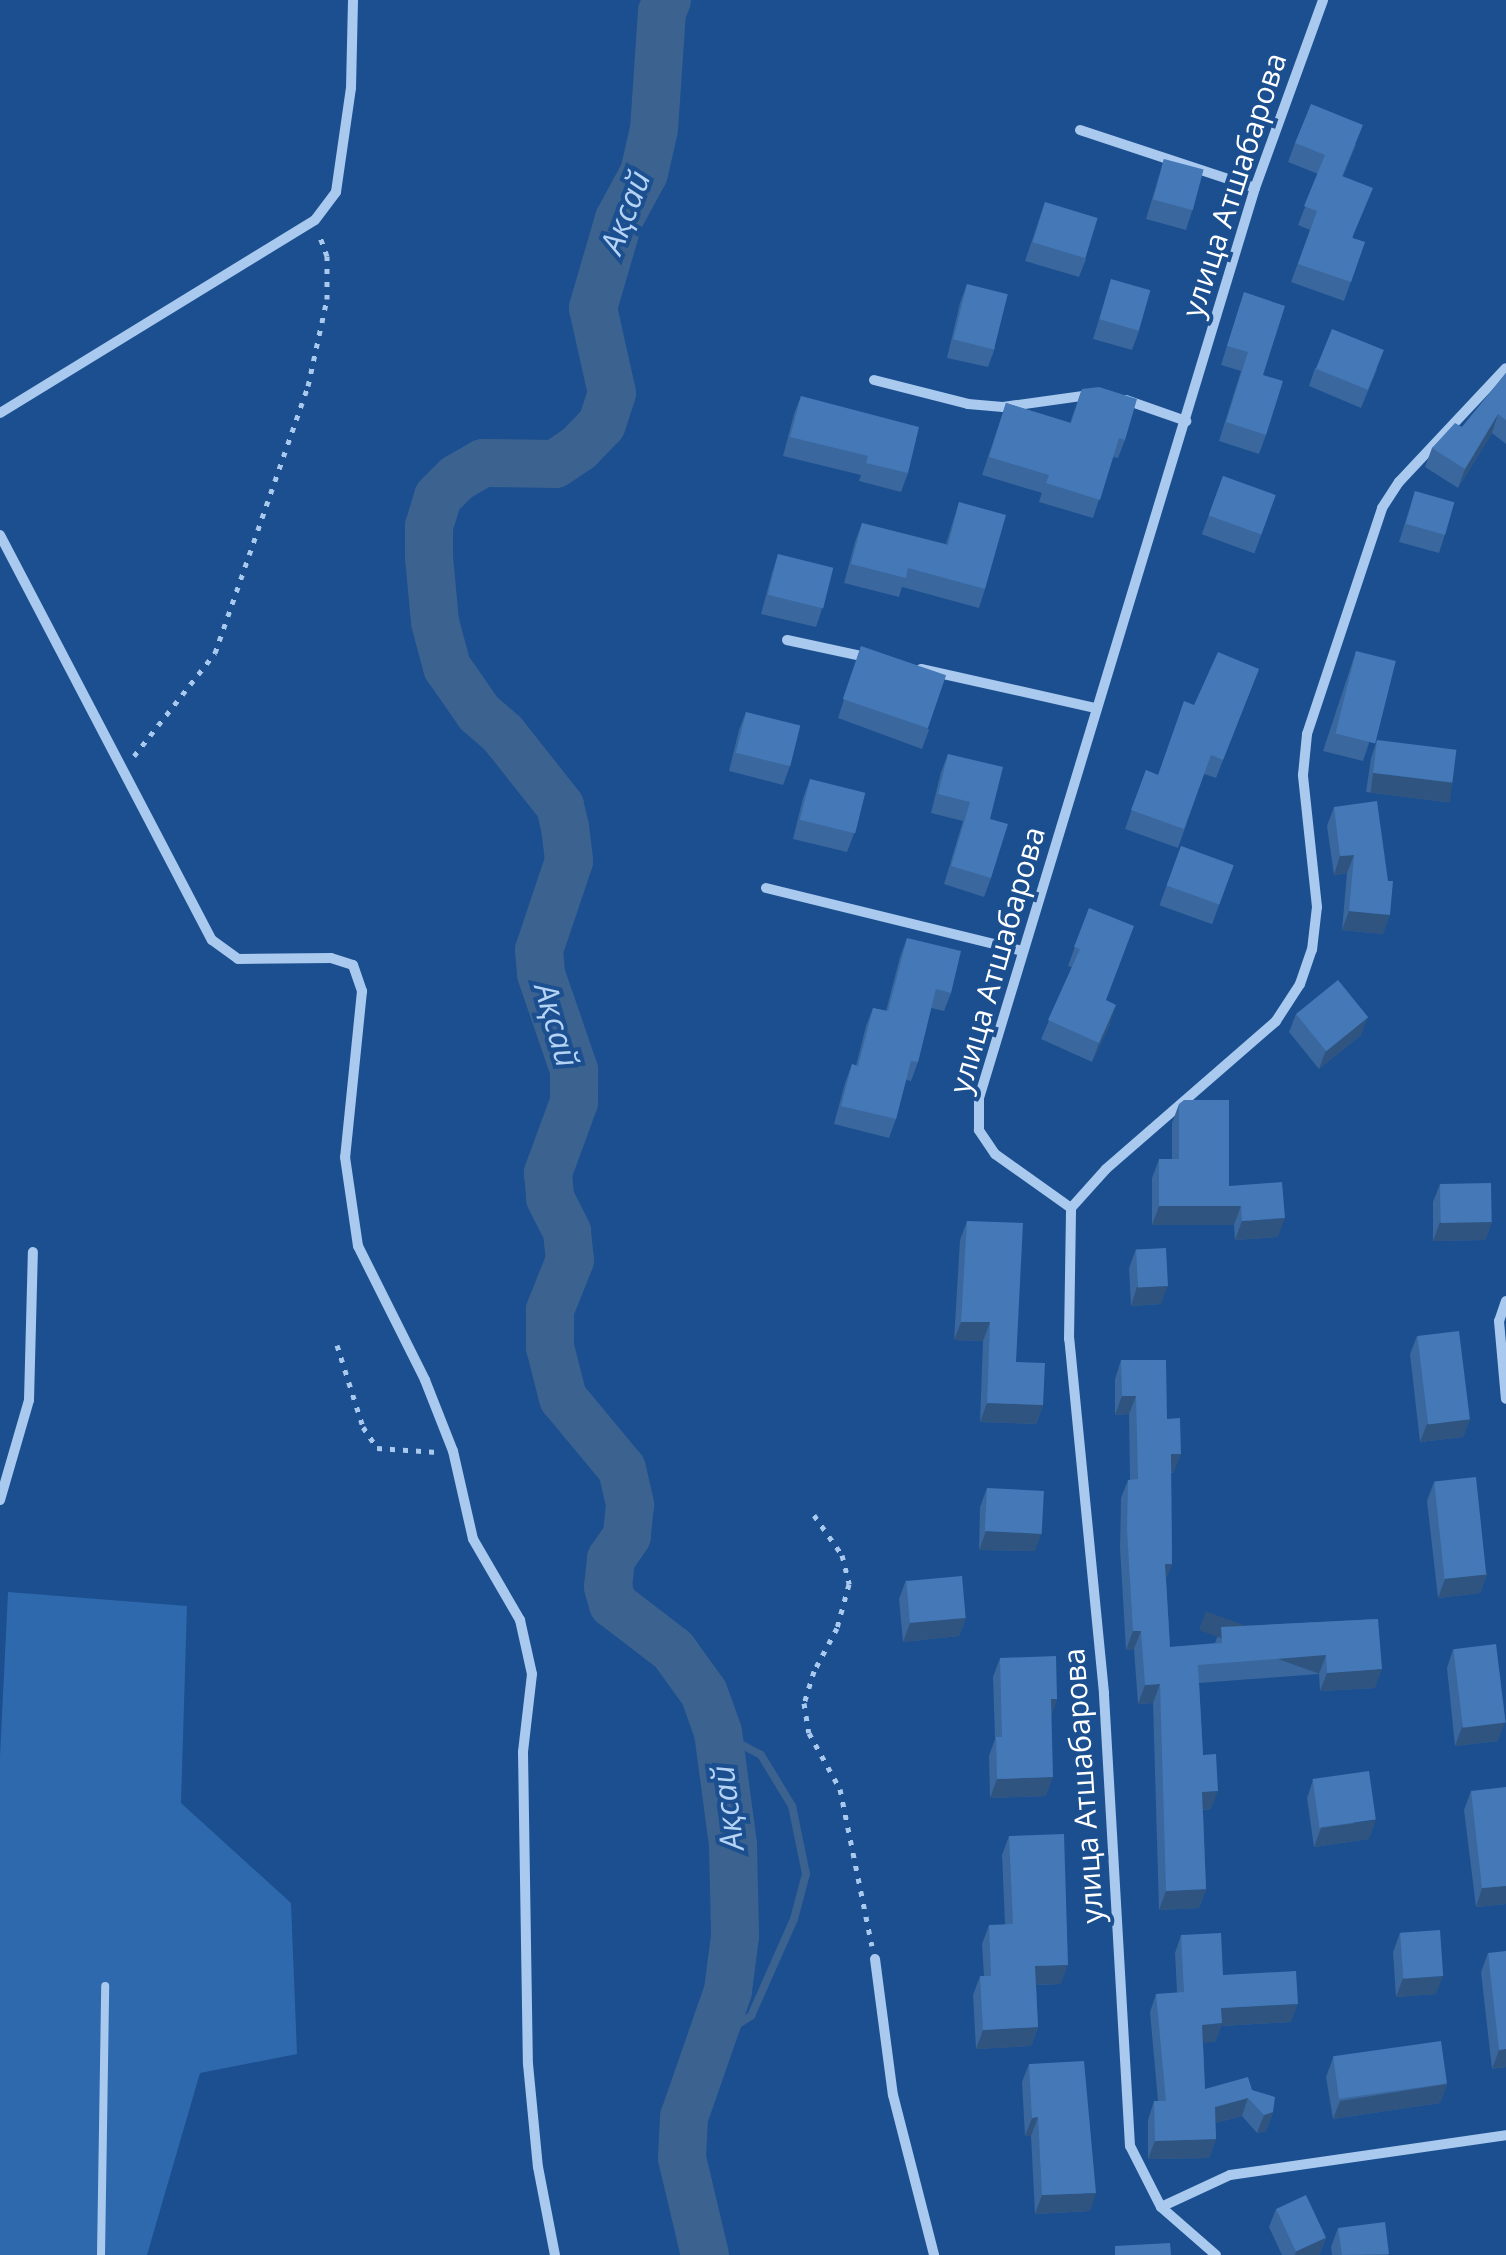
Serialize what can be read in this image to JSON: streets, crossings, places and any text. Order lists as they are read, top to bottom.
{
  "streets": {
    "street": ["улица Атшабарова"]
  },
  "water": ["Ақсай"]
}
